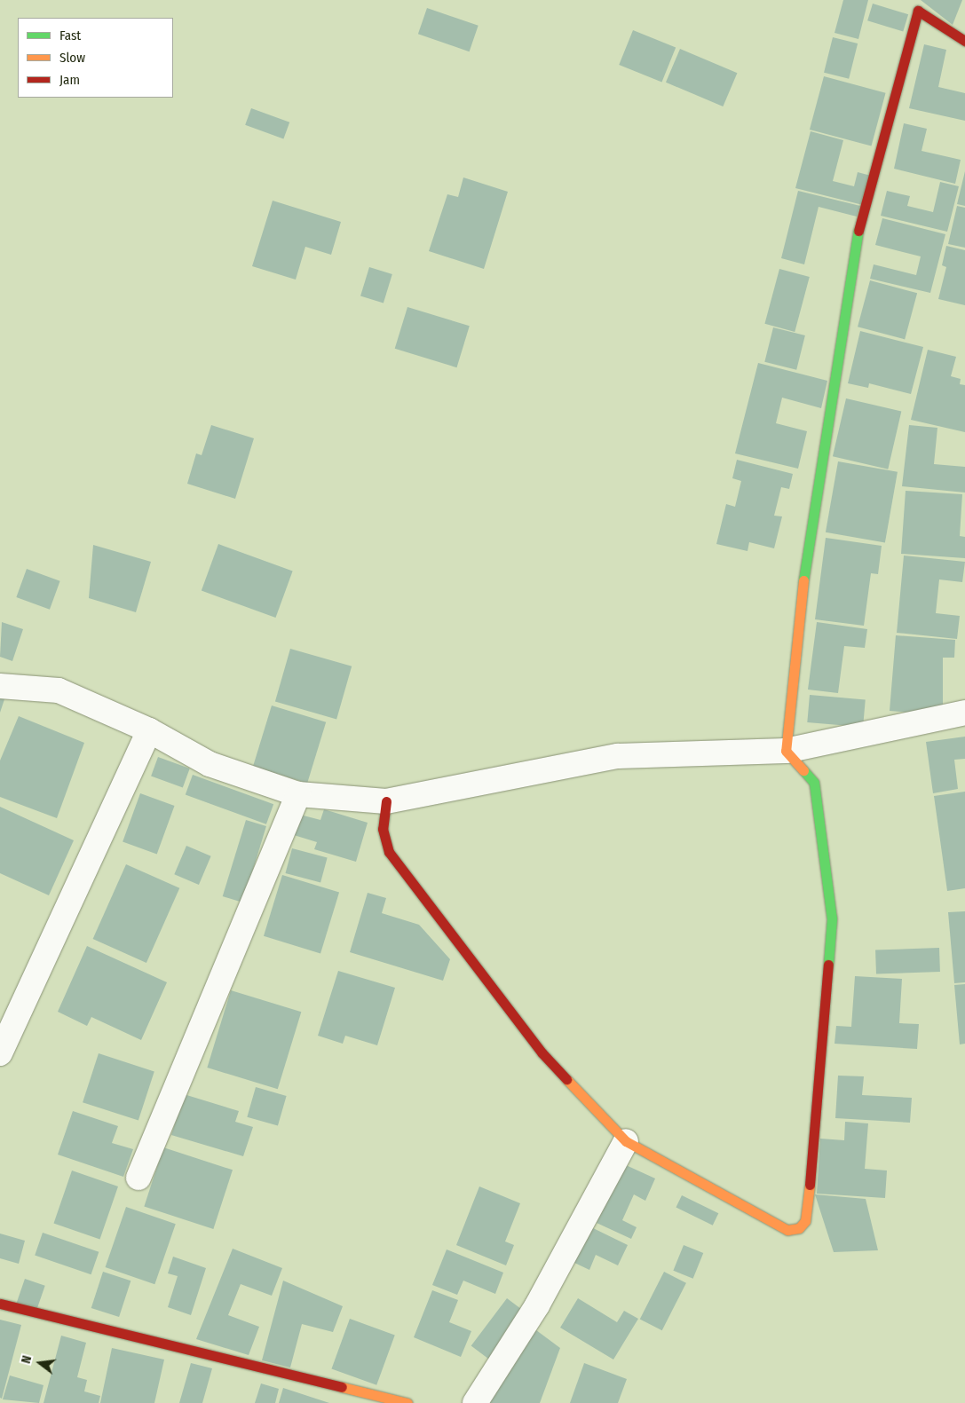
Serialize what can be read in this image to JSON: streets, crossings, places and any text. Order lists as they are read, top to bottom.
{
  "legend": ["Fast", "Slow", "Jam"],
  "north": "left"
}
